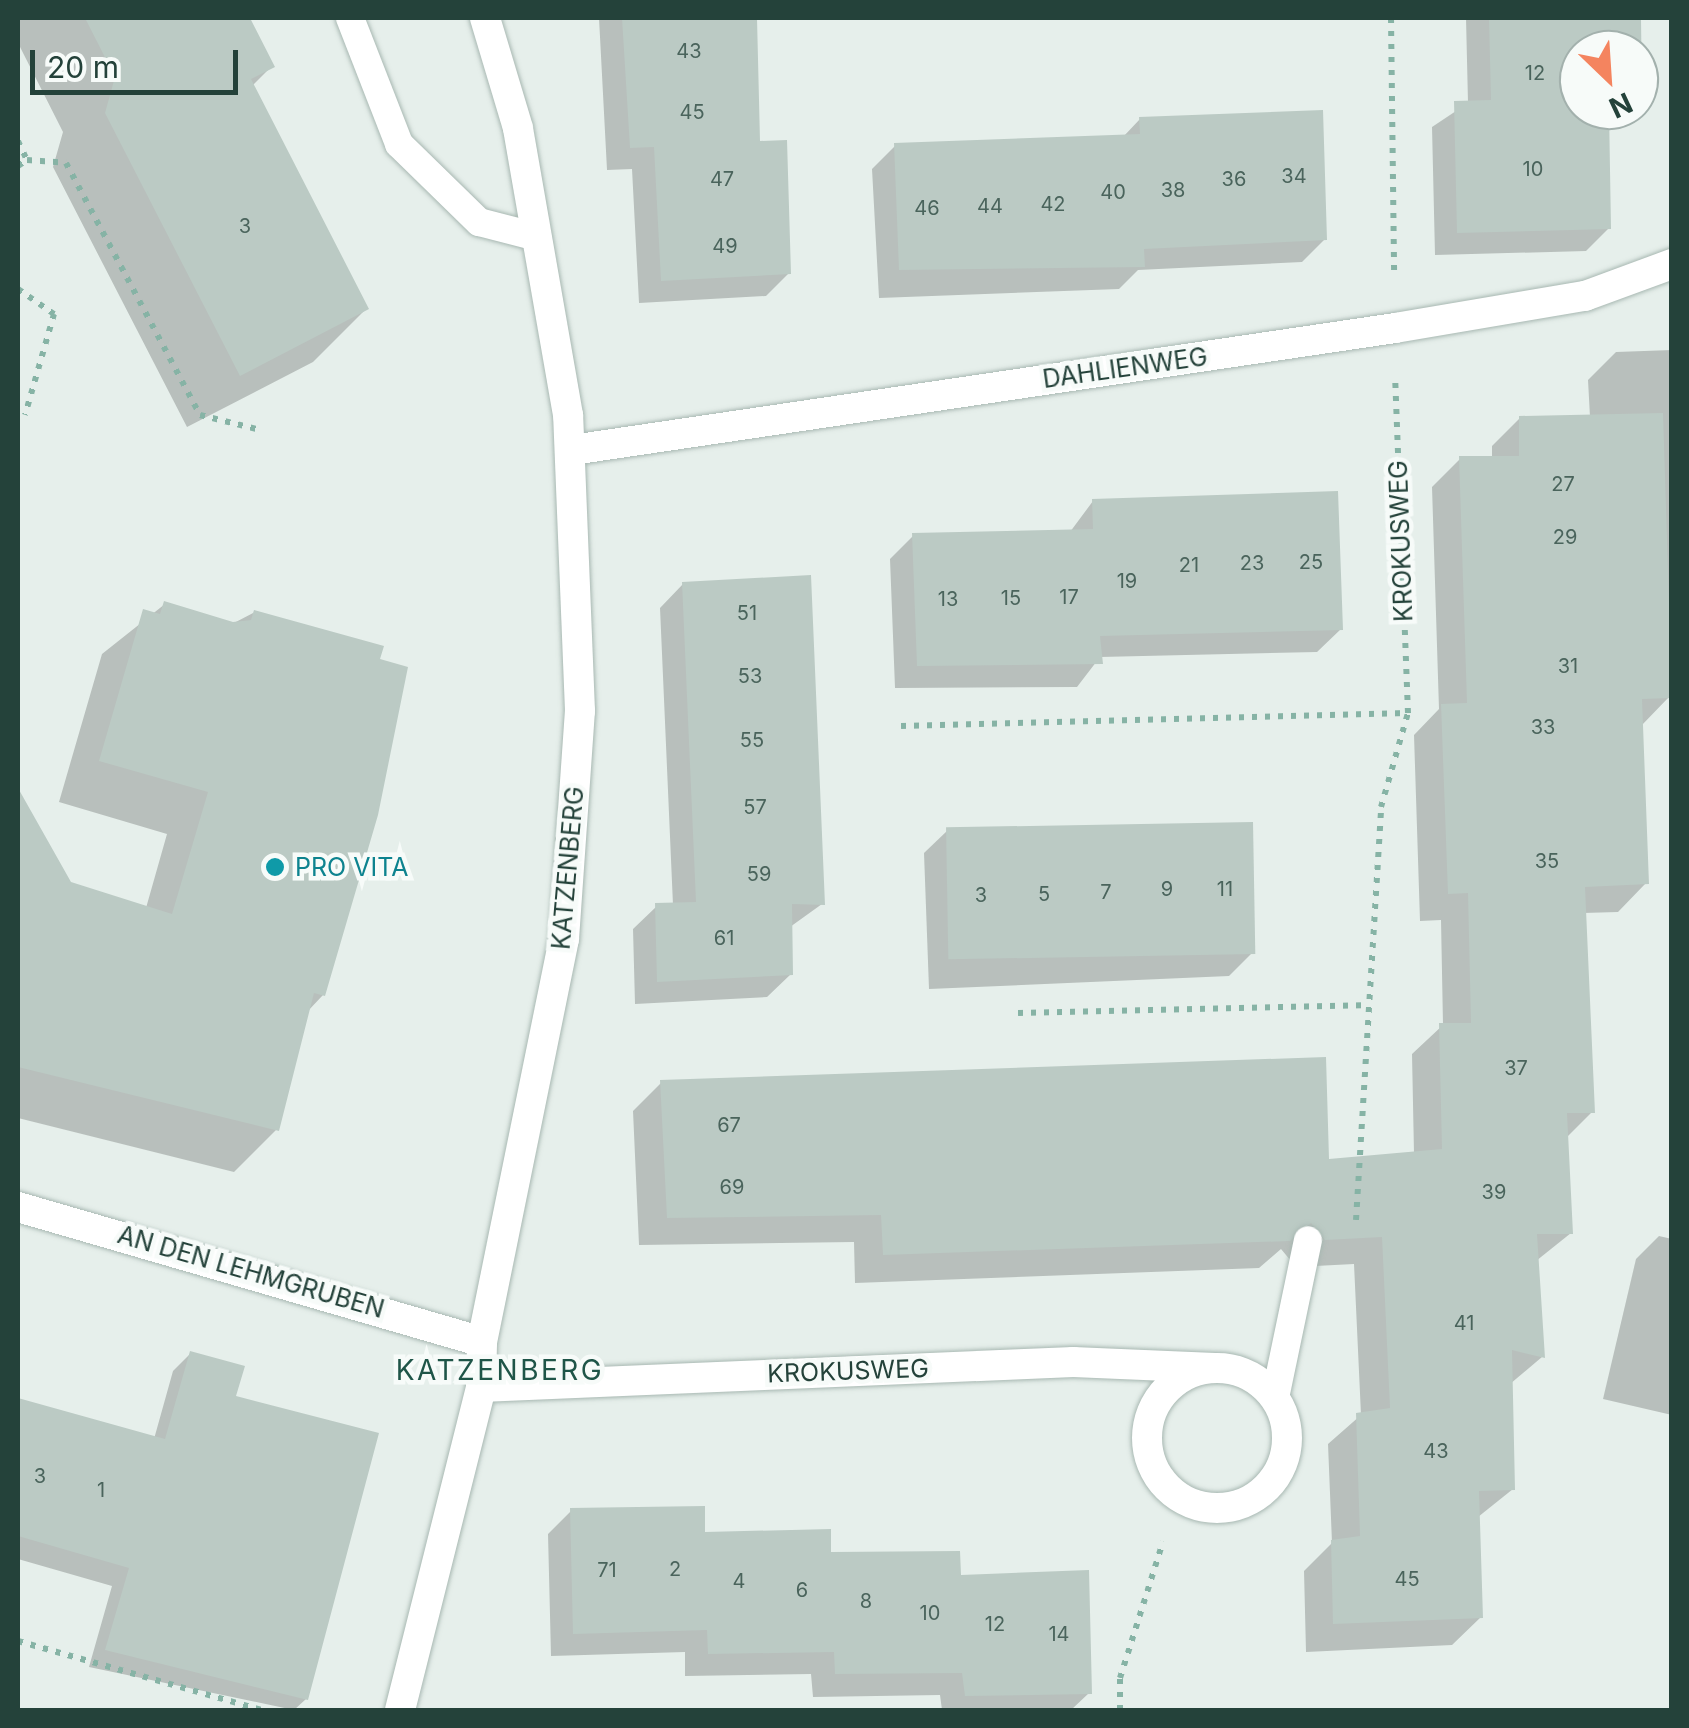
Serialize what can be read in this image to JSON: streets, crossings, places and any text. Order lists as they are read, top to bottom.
{
  "streets": {
    "street": [
      "DAHLIENWEG",
      "KROKUSWEG",
      "KATZENBERG",
      "AN DEN LEHMGRUBEN"
    ]
  },
  "crossings": [
    ["DAHLIENWEG", "KATZENBERG"],
    ["KROKUSWEG", "KATZENBERG"],
    ["KATZENBERG", "AN DEN LEHMGRUBEN"]
  ],
  "districts": ["KATZENBERG"],
  "places": ["PRO VITA"],
  "house_numbers": [
    "43",
    "12",
    "45",
    "10",
    "34",
    "47",
    "36",
    "38",
    "40",
    "42",
    "44",
    "46",
    "3",
    "49",
    "27",
    "29",
    "25",
    "23",
    "21",
    "19",
    "17",
    "15",
    "13",
    "51",
    "31",
    "53",
    "33",
    "55",
    "57",
    "35",
    "59",
    "9",
    "11",
    "7",
    "5",
    "3",
    "61",
    "37",
    "67",
    "69",
    "39",
    "41",
    "43",
    "3",
    "1",
    "2",
    "71",
    "45",
    "4",
    "6",
    "8",
    "10",
    "12",
    "14"
  ],
  "scale_bar": "20 m",
  "north": "bottom right"
}
